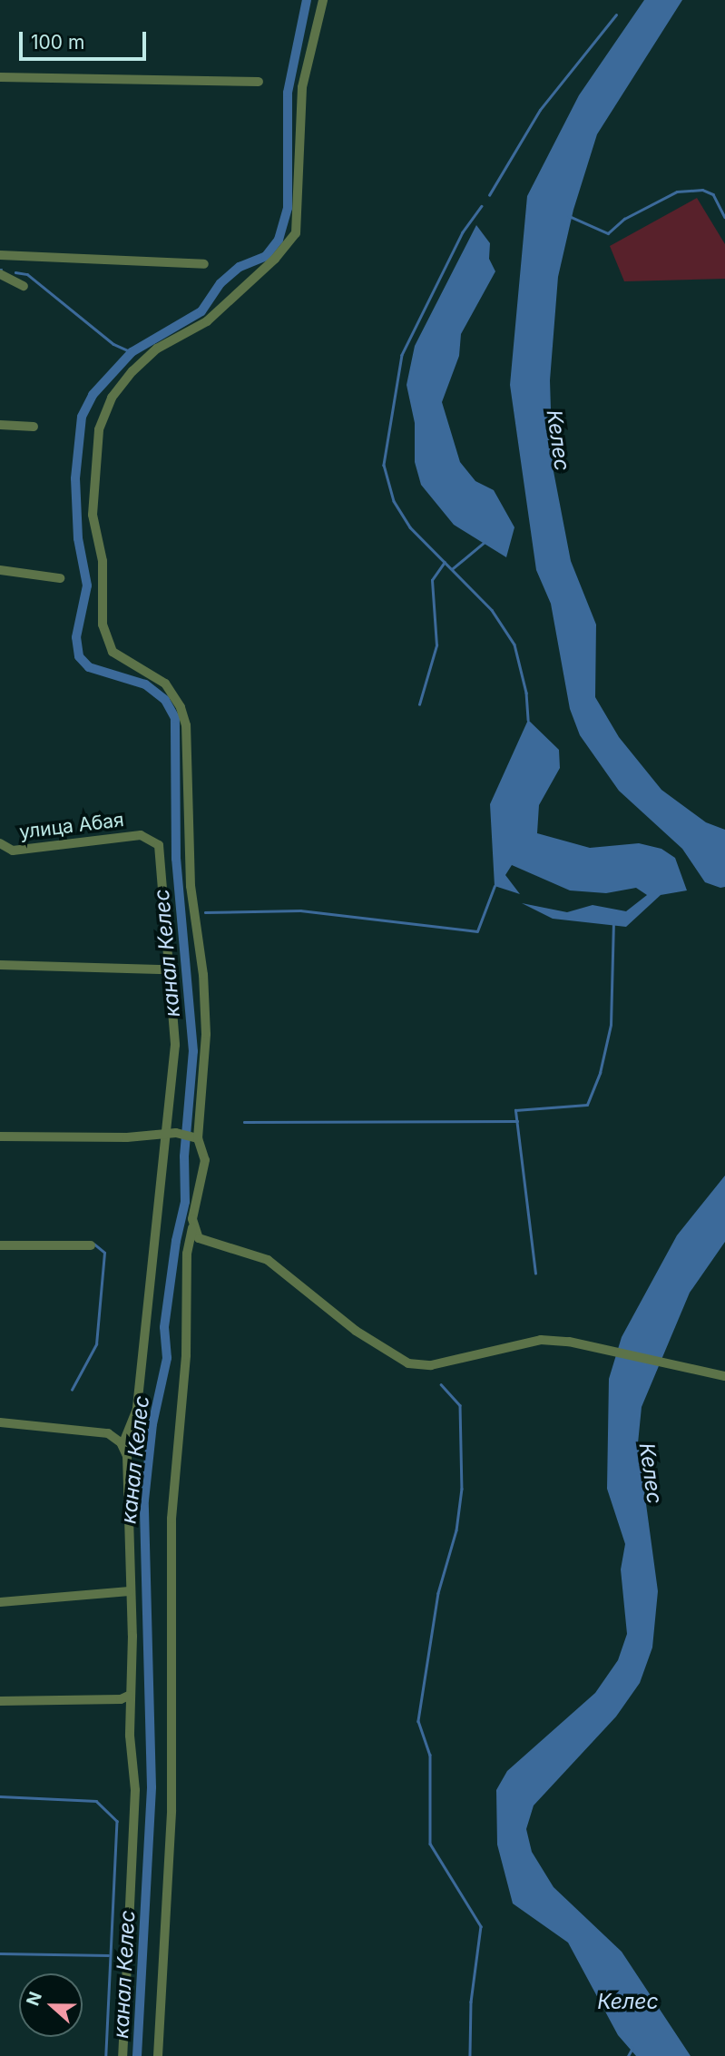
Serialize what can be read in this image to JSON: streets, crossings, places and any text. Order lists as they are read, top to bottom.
{
  "streets": {
    "street": ["улица Абая"]
  },
  "water": ["Келес", "канал Келес"],
  "scale_bar": "100 m",
  "north": "left"
}
